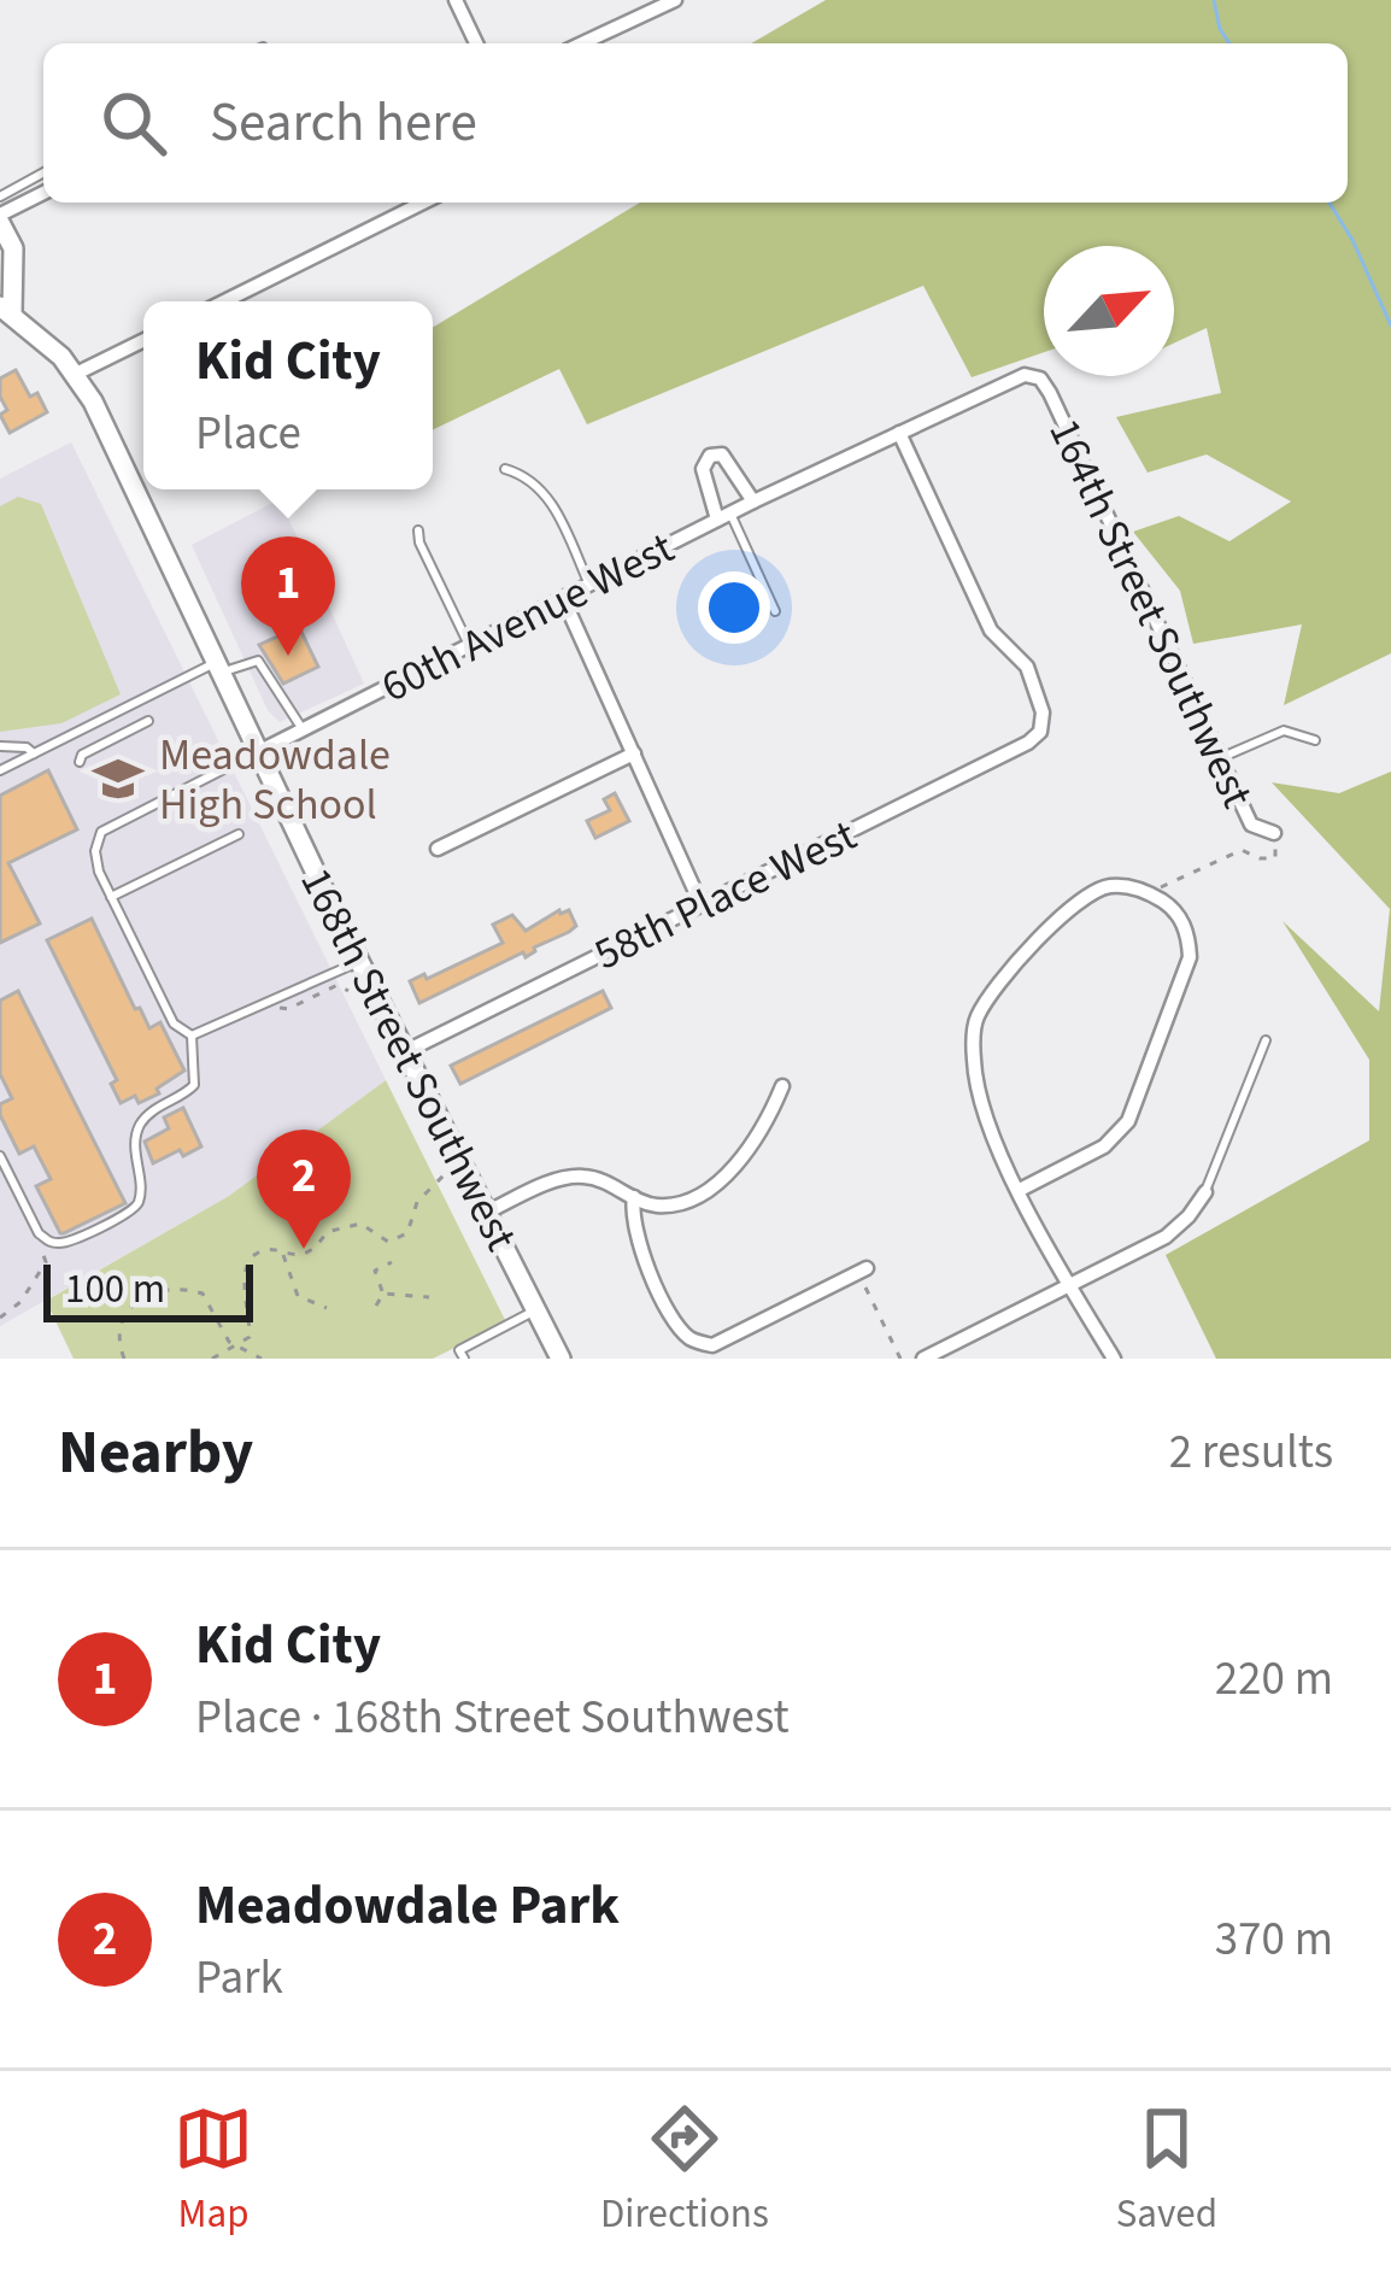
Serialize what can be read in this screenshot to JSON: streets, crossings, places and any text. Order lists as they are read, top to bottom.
{
  "streets": {
    "main road": ["168th Street Southwest"],
    "street": ["164th Street Southwest", "60th Avenue West", "58th Place West"]
  },
  "crossings": [
    ["164th Street Southwest", "60th Avenue West"],
    ["60th Avenue West", "58th Place West"],
    ["60th Avenue West", "168th Street Southwest"],
    ["58th Place West", "168th Street Southwest"]
  ],
  "places": {
    "school or university": ["Meadowdale High School"]
  },
  "scale_bar": "100 m",
  "north": "top right",
  "page": {
    "search": "Search here",
    "popup": ["Kid City", "Place"],
    "pins": ["1", "2"],
    "scale": "100 m",
    "heading": ["Nearby", "2 results"],
    "list": [
      {
        "mark": "1",
        "name": "Kid City",
        "note": "Place · 168th Street Southwest",
        "value": "220 m"
      },
      {
        "mark": "2",
        "name": "Meadowdale Park",
        "note": "Park",
        "value": "370 m"
      }
    ],
    "nav": ["Map", "Directions", "Saved"]
  }
}
